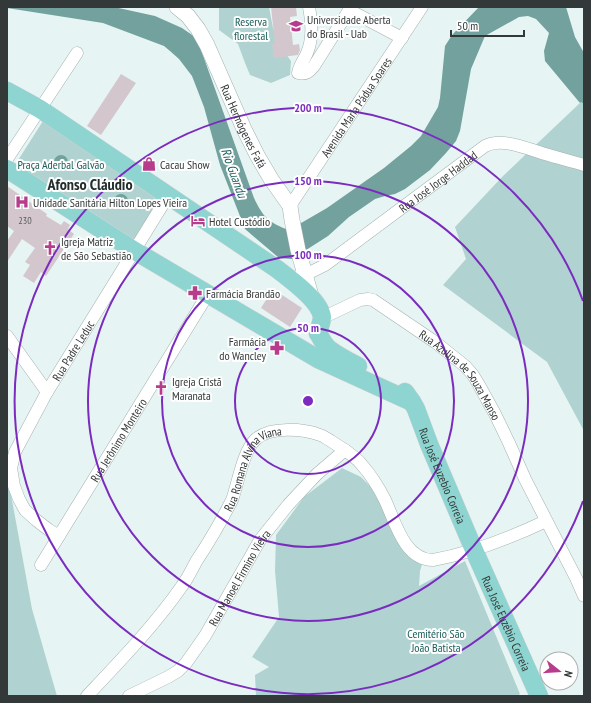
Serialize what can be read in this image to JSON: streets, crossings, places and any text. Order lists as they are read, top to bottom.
{
  "streets": {
    "main road": ["Rua José Euzebio Correia", "Rua José Euzébio Correia"],
    "street": [
      "Avenida Maria Pádua Soares",
      "Rua Hermógenes Fafá",
      "Rua José Jorge Haddad",
      "Rua Padre Leduc",
      "Rua Azulina de Souza Manso",
      "Rua Jerônimo Monteiro",
      "Rua Romana Alvina Viana",
      "Rua Manoel Firmino Vieira"
    ]
  },
  "crossings": [
    ["Avenida Maria Pádua Soares", "Rua Hermógenes Fafá"],
    ["Rua Hermógenes Fafá", "Rua José Jorge Haddad"],
    ["Rua Hermógenes Fafá", "Rua José Euzebio Correia"],
    ["Rua José Jorge Haddad", "Rua José Euzebio Correia"],
    ["Rua Padre Leduc", "Rua Jerônimo Monteiro"],
    ["Rua Padre Leduc", "Rua José Euzebio Correia"],
    ["Rua Azulina de Souza Manso", "Rua Romana Alvina Viana"],
    ["Rua Azulina de Souza Manso", "Rua José Euzebio Correia"],
    ["Rua Romana Alvina Viana", "Rua José Euzebio Correia"],
    ["Rua Romana Alvina Viana", "Rua Manoel Firmino Vieira"],
    ["Rua Romana Alvina Viana", "Rua José Euzébio Correia"],
    ["Rua José Euzebio Correia", "Rua José Euzébio Correia"]
  ],
  "districts": ["Afonso Cláudio"],
  "water": ["Rio Guandu"],
  "parks": ["Reserva florestal", "Praça Aderbal Galvão", "Cemitério São João Batista"],
  "places": {
    "school or university": ["Universidade Aberta do Brasil - Uab"],
    "shop": ["Cacau Show"],
    "hospital": ["Unidade Sanitária Hilton Lopes Vieira"],
    "hotel": ["Hotel Custódio"],
    "church": ["Igreja Matriz de São Sebastião", "Igreja Cristã Maranata"],
    "pharmacy": ["Farmácia Brandão", "Farmácia do Wancley"]
  },
  "house_numbers": ["230"],
  "scale_bar": "50 m",
  "north": "right",
  "rings": [
    "200 m",
    "150 m",
    "100 m",
    "50 m"
  ]
}
